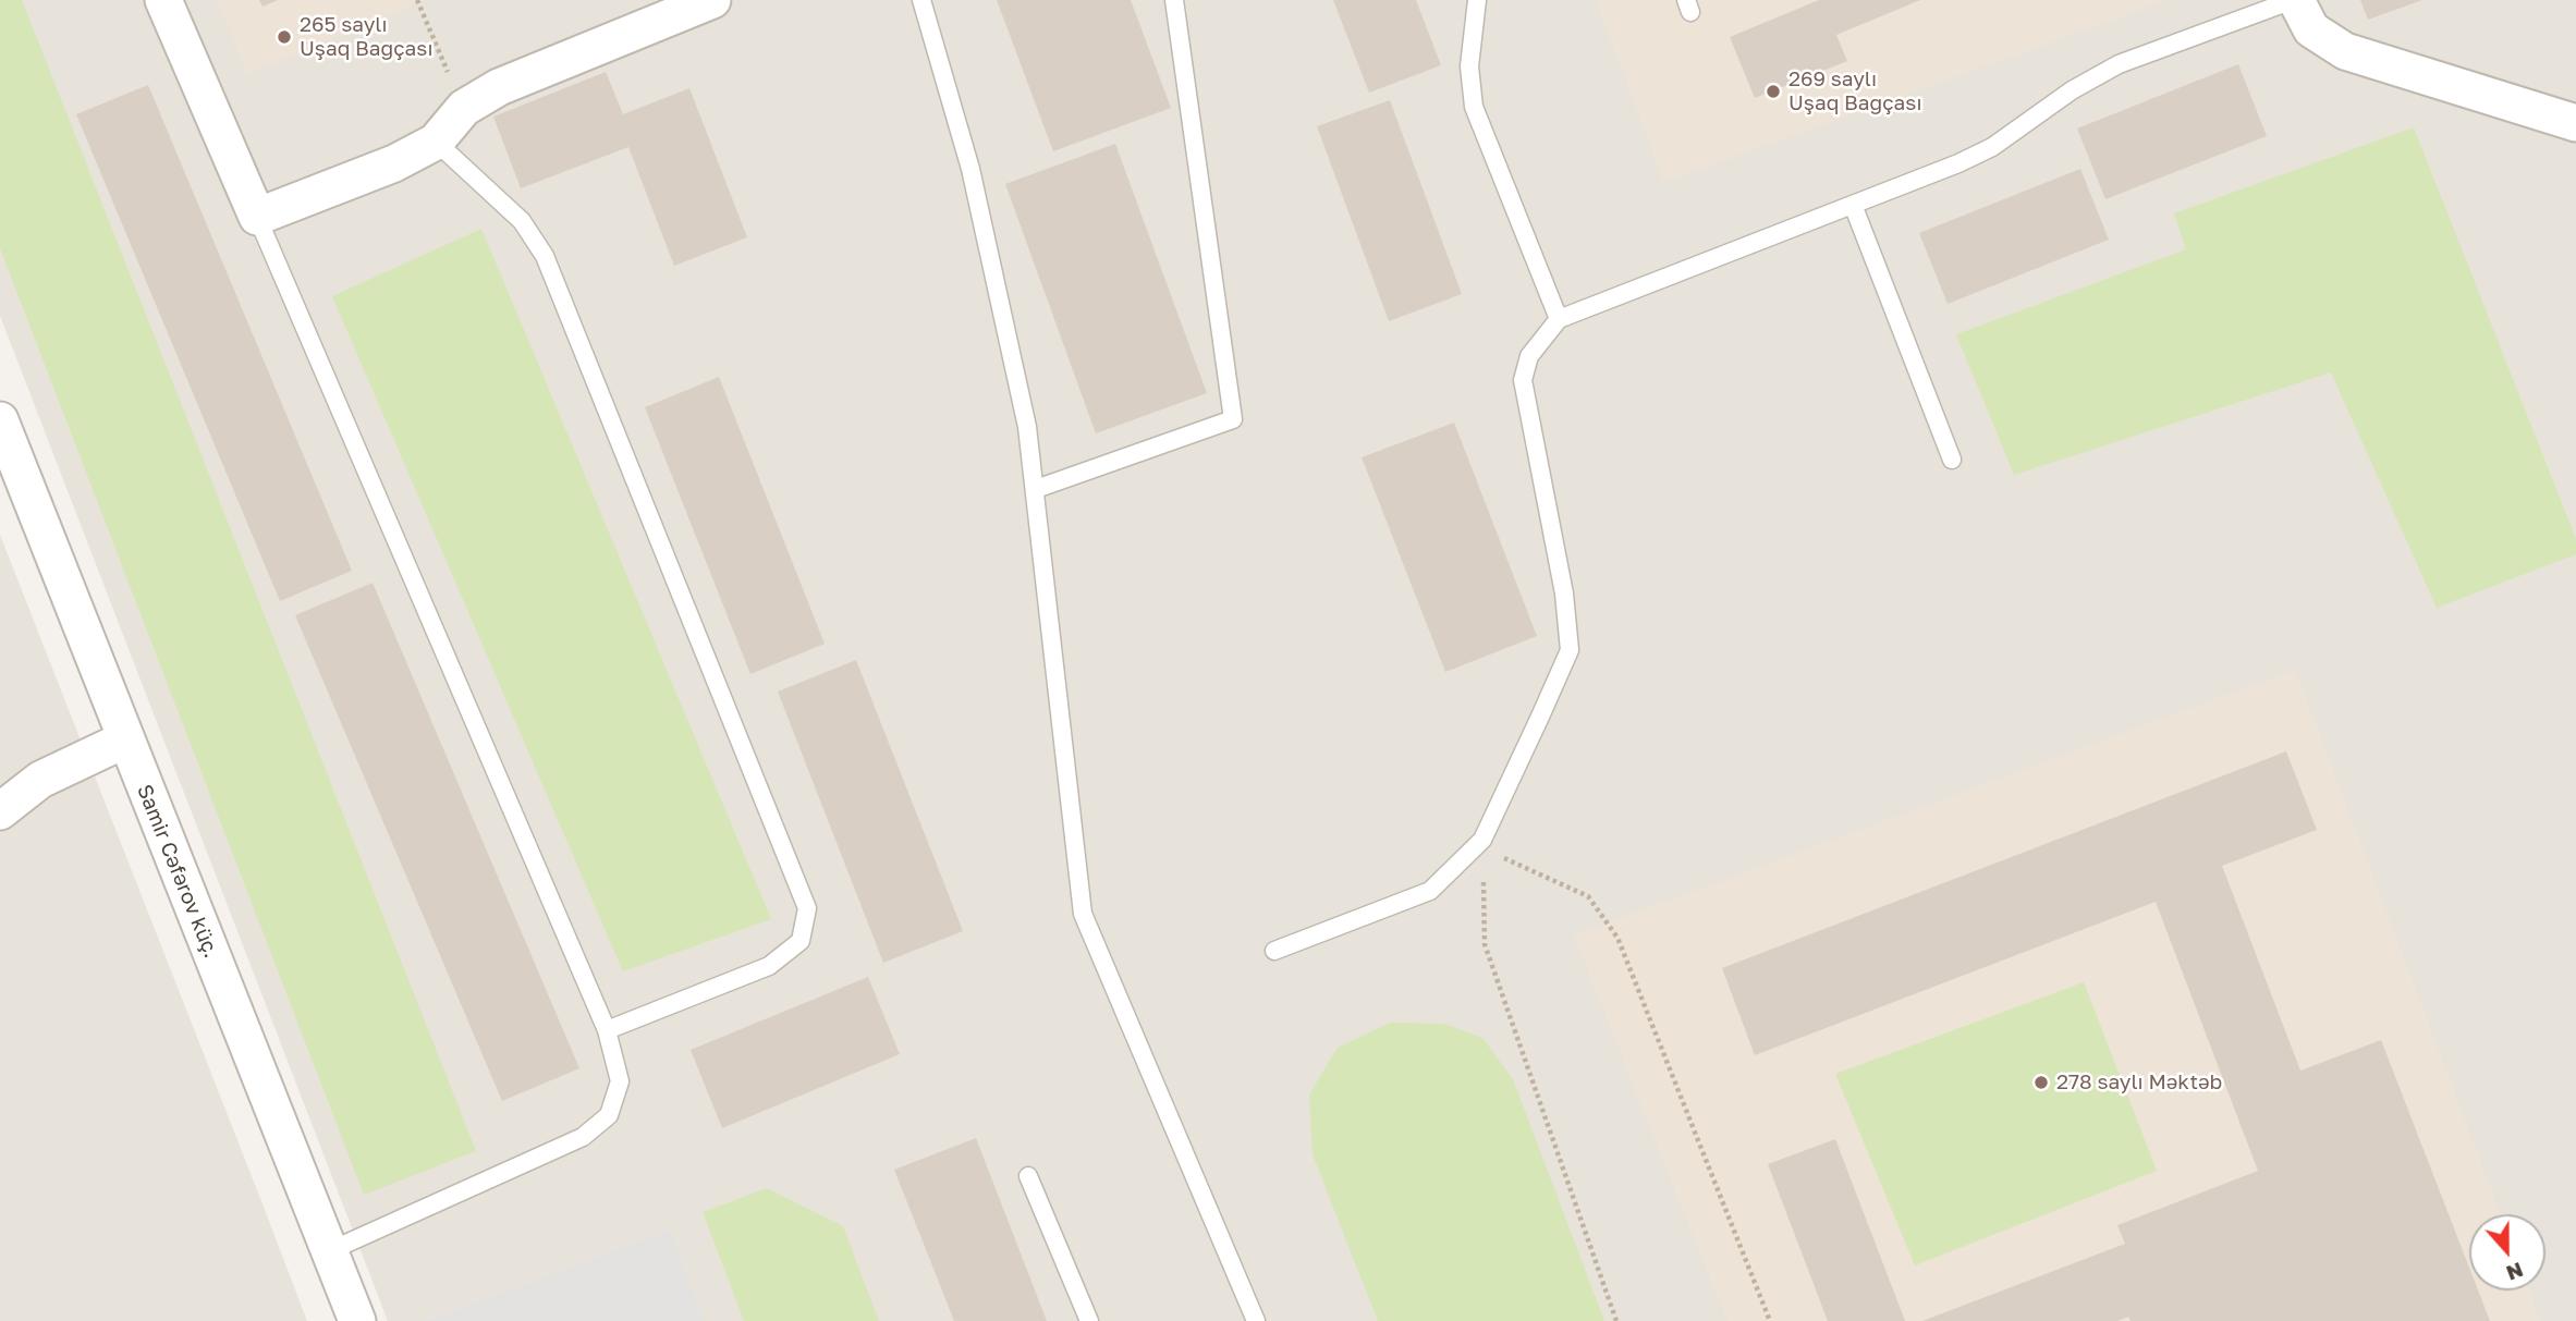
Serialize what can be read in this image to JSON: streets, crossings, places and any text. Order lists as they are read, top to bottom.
{
  "streets": {
    "street": ["Samir Cəfərov küç."]
  },
  "places": ["265 saylı Uşaq Bağçası", "269 saylı Uşaq Bağçası", "278 saylı Məktəb"],
  "north": "bottom"
}
